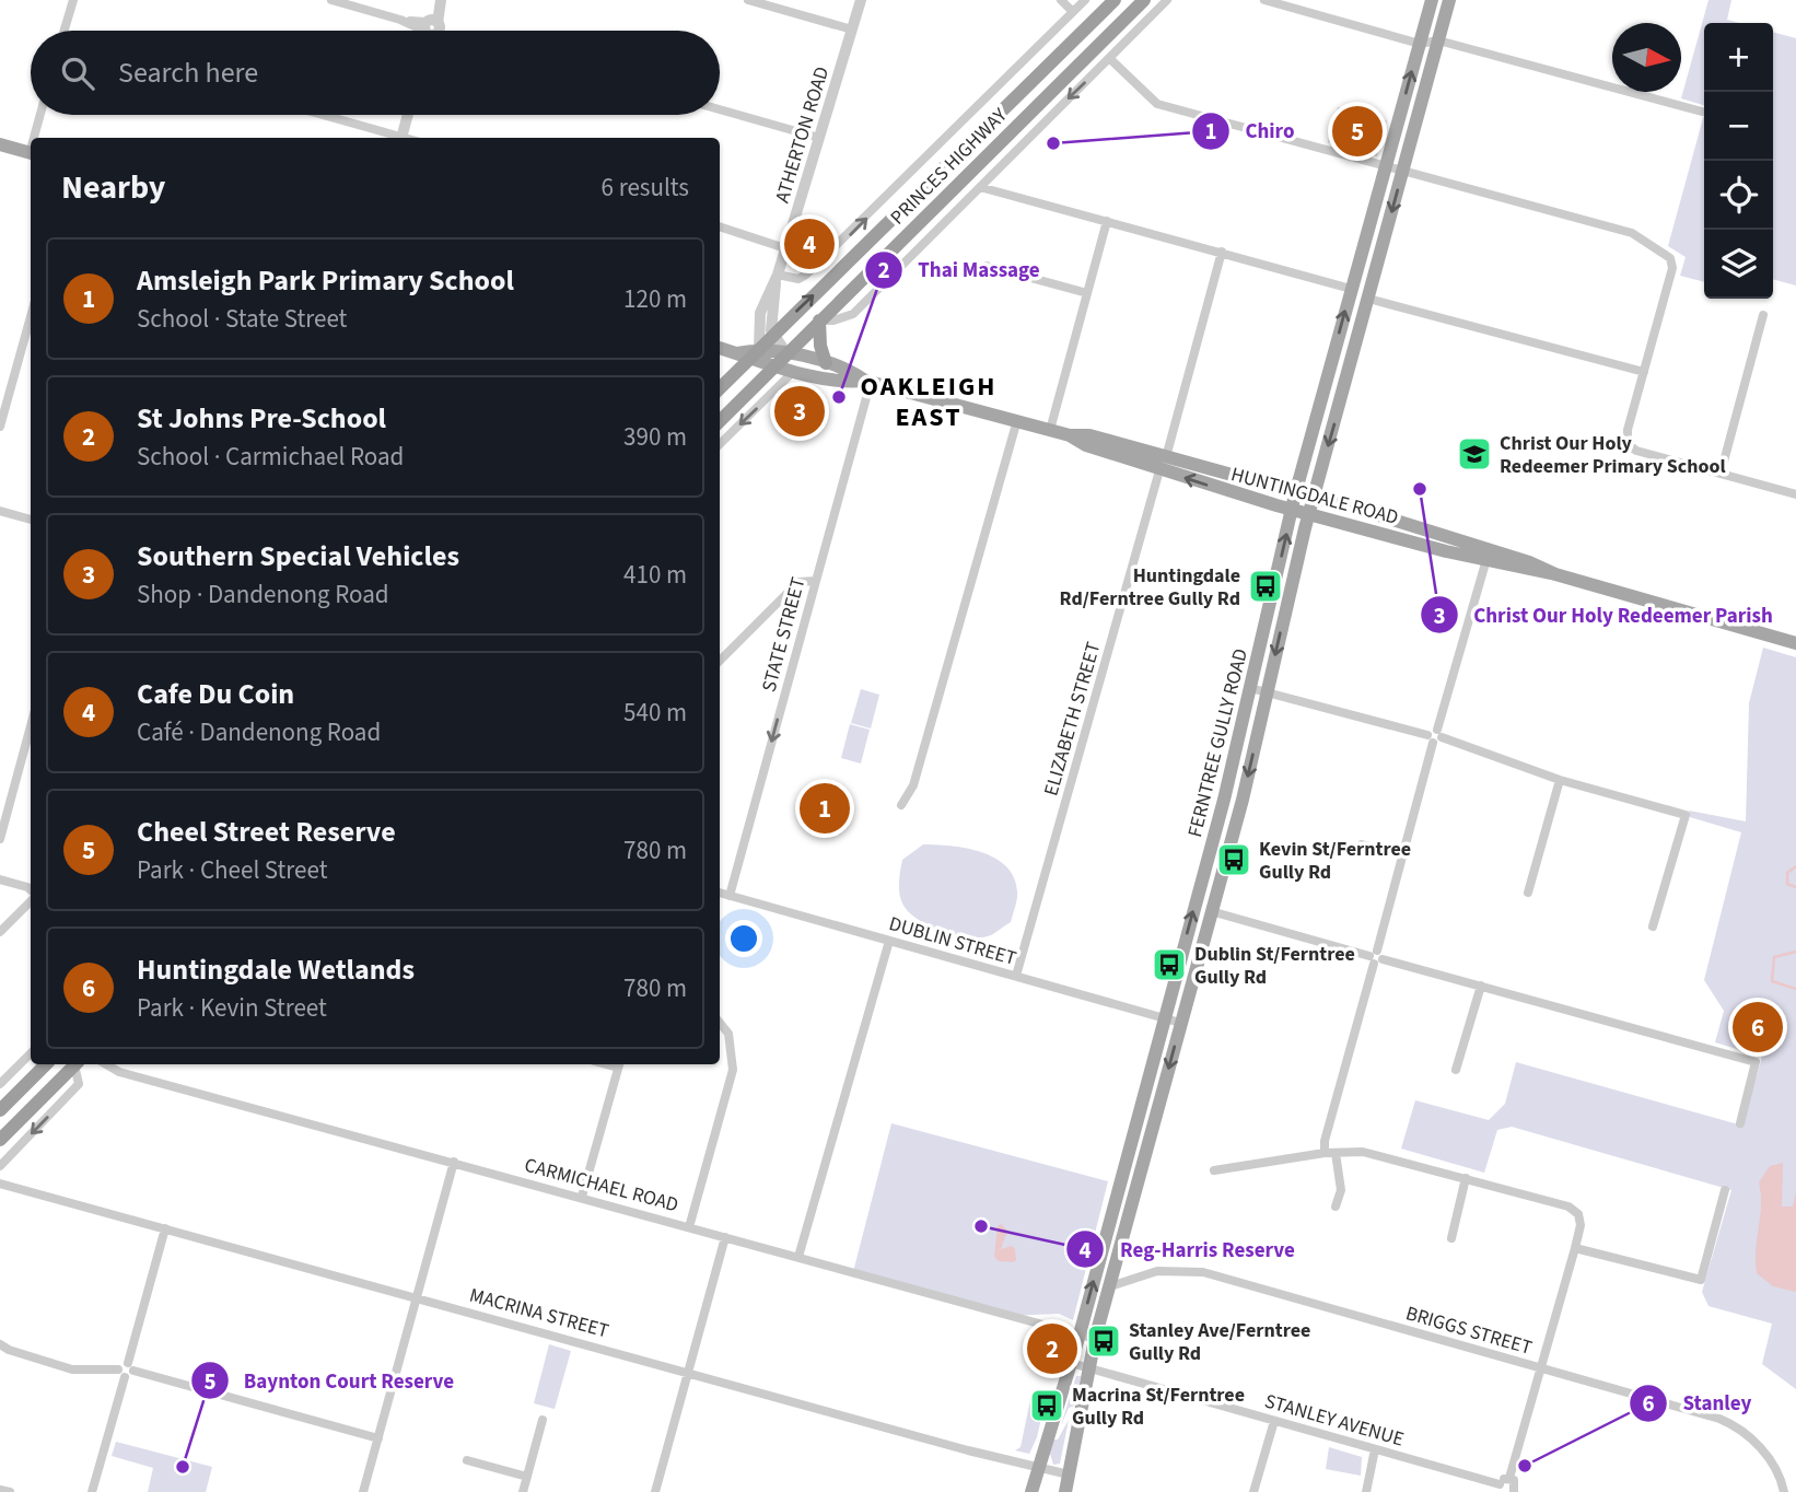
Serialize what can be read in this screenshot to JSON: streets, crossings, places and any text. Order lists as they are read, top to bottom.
{
  "streets": {
    "highway": ["PRINCES HIGHWAY"],
    "main road": ["HUNTINGDALE ROAD", "FERNTREE GULLY ROAD"],
    "street": [
      "ATHERTON ROAD",
      "STATE STREET",
      "ELIZABETH STREET",
      "DUBLIN STREET",
      "CARMICHAEL ROAD",
      "MACRINA STREET",
      "BRIGGS STREET",
      "STANLEY AVENUE"
    ]
  },
  "crossings": [
    ["ATHERTON ROAD", "PRINCES HIGHWAY"],
    ["ATHERTON ROAD", "HUNTINGDALE ROAD"],
    ["PRINCES HIGHWAY", "HUNTINGDALE ROAD"],
    ["HUNTINGDALE ROAD", "STATE STREET"],
    ["HUNTINGDALE ROAD", "ELIZABETH STREET"],
    ["HUNTINGDALE ROAD", "FERNTREE GULLY ROAD"],
    ["STATE STREET", "DUBLIN STREET"],
    ["ELIZABETH STREET", "DUBLIN STREET"],
    ["FERNTREE GULLY ROAD", "DUBLIN STREET"],
    ["FERNTREE GULLY ROAD", "CARMICHAEL ROAD"],
    ["FERNTREE GULLY ROAD", "MACRINA STREET"],
    ["FERNTREE GULLY ROAD", "BRIGGS STREET"],
    ["FERNTREE GULLY ROAD", "STANLEY AVENUE"]
  ],
  "one_way": ["STATE STREET"],
  "districts": ["OAKLEIGH EAST"],
  "places": {
    "other": [
      "Chiro",
      "Thai Massage",
      "Christ Our Holy Redeemer Parish",
      "Reg-Harris Reserve",
      "Stanley",
      "Baynton Court Reserve"
    ],
    "school or university": ["Christ Our Holy Redeemer Primary School"],
    "bus stop": [
      "Huntingdale Rd/Ferntree Gully Rd",
      "Kevin St/Ferntree Gully Rd",
      "Dublin St/Ferntree Gully Rd",
      "Stanley Ave/Ferntree Gully Rd",
      "Macrina St/Ferntree Gully Rd"
    ]
  },
  "north": "right",
  "page": {
    "map_buttons": ["+", "−"],
    "search": "Search here",
    "pins": [
      "5",
      "4",
      "3",
      "1",
      "6",
      "2"
    ],
    "heading": ["Nearby", "6 results"],
    "list": [
      {
        "mark": "1",
        "name": "Amsleigh Park Primary School",
        "note": "School · State Street",
        "value": "120 m"
      },
      {
        "mark": "2",
        "name": "St Johns Pre-School",
        "note": "School · Carmichael Road",
        "value": "390 m"
      },
      {
        "mark": "3",
        "name": "Southern Special Vehicles",
        "note": "Shop · Dandenong Road",
        "value": "410 m"
      },
      {
        "mark": "4",
        "name": "Cafe Du Coin",
        "note": "Café · Dandenong Road",
        "value": "540 m"
      },
      {
        "mark": "5",
        "name": "Cheel Street Reserve",
        "note": "Park · Cheel Street",
        "value": "780 m"
      },
      {
        "mark": "6",
        "name": "Huntingdale Wetlands",
        "note": "Park · Kevin Street",
        "value": "780 m"
      }
    ]
  }
}
